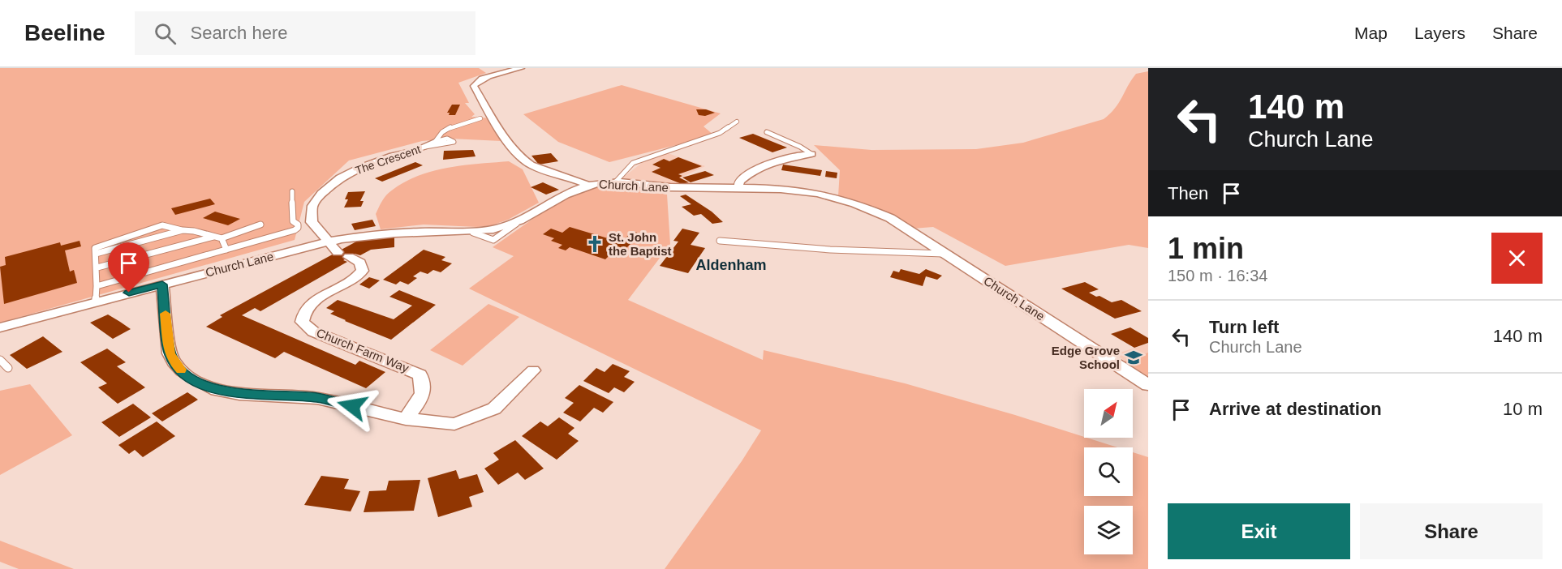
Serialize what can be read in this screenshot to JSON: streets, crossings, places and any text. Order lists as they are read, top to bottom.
{
  "streets": {
    "street": ["The Crescent", "Church Lane", "Church Farm Way"]
  },
  "crossings": [
    ["Church Lane", "Church Farm Way"]
  ],
  "districts": ["Aldenham"],
  "places": {
    "church": ["St. John the Baptist"],
    "school or university": ["Edge Grove School"]
  },
  "north": "top right",
  "page": {
    "header": "Beeline",
    "search": "Search here",
    "nav": ["Map", "Layers", "Share"],
    "turn": ["140 m", "Church Lane"],
    "then": "Then",
    "heading": ["1 min", "150 m · 16:34"],
    "list": [
      {
        "name": "Turn left",
        "note": "Church Lane",
        "value": "140 m"
      },
      {
        "name": "Arrive at destination",
        "value": "10 m"
      }
    ],
    "buttons": ["Exit", "Share"]
  }
}
